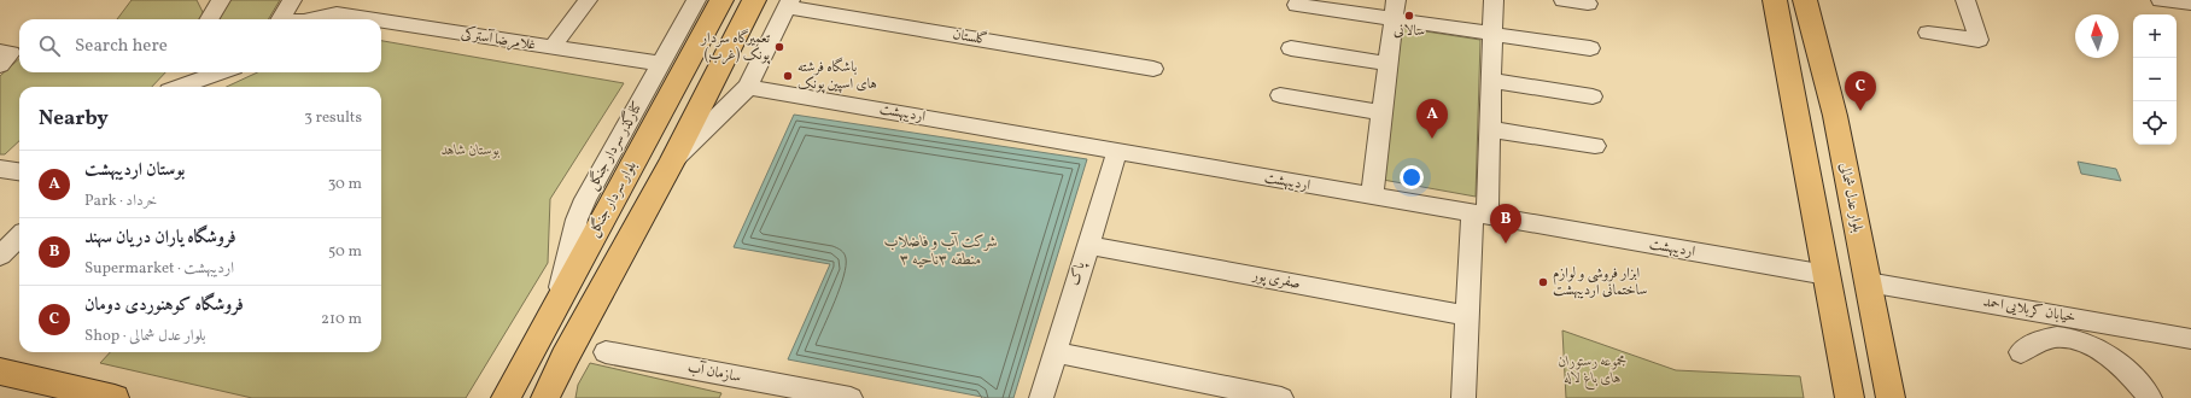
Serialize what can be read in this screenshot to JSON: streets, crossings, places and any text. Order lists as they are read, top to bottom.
{
  "streets": {
    "main road": ["بلوار عدل شمالی", "بلوار سردار جنگل"],
    "street": [
      "گلستان",
      "غلامرضا آسترکی",
      "اردیبهشت",
      "کنارگذر سردار جنگل",
      "پاک",
      "صفری پور",
      "خیابان کربلایی احمد",
      "سازمان آب"
    ]
  },
  "crossings": [
    ["غلامرضا آسترکی", "کنارگذر سردار جنگل"],
    ["اردیبهشت", "پاک"],
    ["کنارگذر سردار جنگل", "بلوار سردار جنگل"],
    ["بلوار عدل شمالی", "خیابان کربلایی احمد"],
    ["پاک", "صفری پور"]
  ],
  "water": ["شرکت آب و فاضلاب منطقه ۳ناحیه ۳"],
  "parks": ["بوستان شاهد", "مجموعه رستوران های باغ لاله"],
  "places": [
    "سالانی",
    "تعمیرگاه سردار پونک (غرب)",
    "باشگاه فرشته های اسپین پونک",
    "ابزار فروشی و لوازم ساختمانی اردیبهشت"
  ],
  "north": "top",
  "page": {
    "map_buttons": ["+", "−"],
    "search": "Search here",
    "pins": ["C", "A", "B"],
    "heading": ["Nearby", "3 results"],
    "list": [
      {
        "mark": "A",
        "name": "بوستان اردیبهشت",
        "note": "Park · خرداد",
        "value": "30 m"
      },
      {
        "mark": "B",
        "name": "فروشگاه یاران دریان سهند",
        "note": "Supermarket · اردیبهشت",
        "value": "50 m"
      },
      {
        "mark": "C",
        "name": "فروشگاه کوهنوردی دومان",
        "note": "Shop · بلوار عدل شمالی",
        "value": "210 m"
      }
    ]
  }
}
